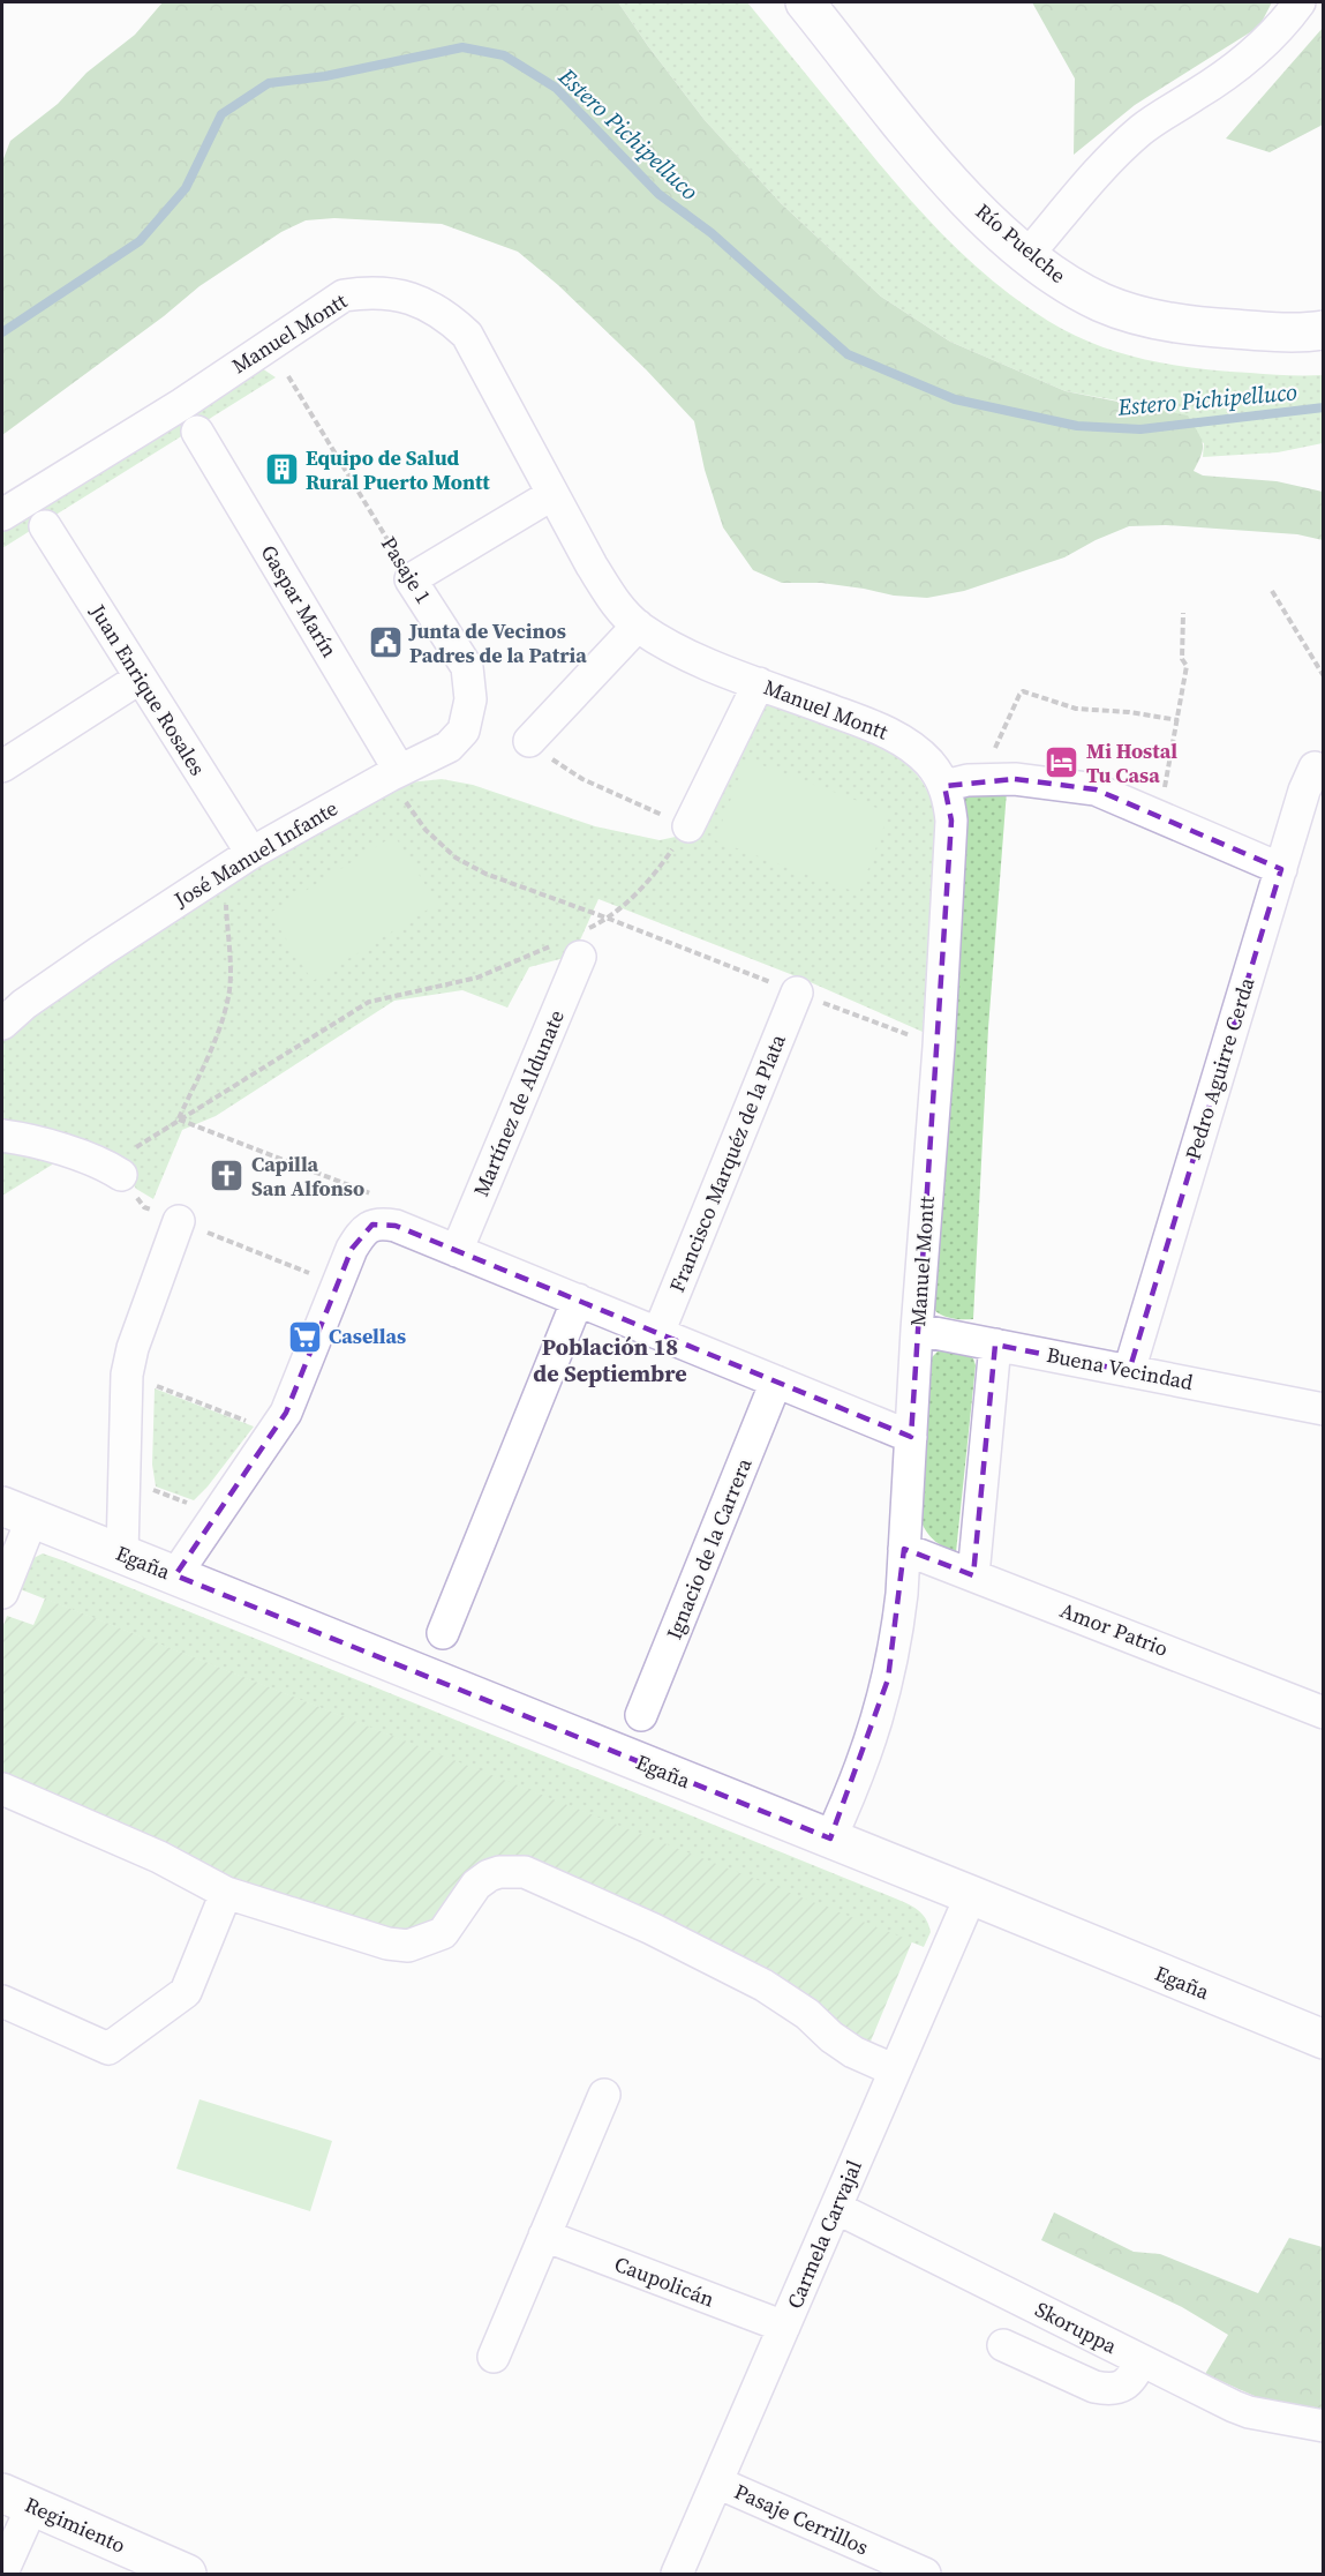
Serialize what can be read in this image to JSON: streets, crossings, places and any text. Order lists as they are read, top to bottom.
{
  "streets": {
    "main road": ["Río Puelche", "Egaña", "Regimiento"],
    "street": [
      "Manuel Montt",
      "Pasaje 1",
      "Gaspar Marín",
      "Juan Enrique Rosales",
      "José Manuel Infante",
      "Pedro Aguirre Cerda",
      "Martínez de Aldunate",
      "Francisco Marquéz de la Plata",
      "Buena Vecindad",
      "Ignacio de la Carrera",
      "Amor Patrio",
      "Carmela Carvajal",
      "Caupolicán",
      "Skoruppa",
      "Pasaje Cerrillos"
    ]
  },
  "crossings": [
    ["Manuel Montt", "Buena Vecindad"],
    ["Manuel Montt", "Egaña"],
    ["Manuel Montt", "Amor Patrio"],
    ["Pasaje 1", "José Manuel Infante"],
    ["Gaspar Marín", "José Manuel Infante"],
    ["Juan Enrique Rosales", "José Manuel Infante"],
    ["Pedro Aguirre Cerda", "Buena Vecindad"],
    ["Egaña", "Carmela Carvajal"],
    ["Carmela Carvajal", "Caupolicán"],
    ["Carmela Carvajal", "Skoruppa"],
    ["Carmela Carvajal", "Pasaje Cerrillos"]
  ],
  "districts": ["Población 18 de Septiembre"],
  "water": ["Estero Pichipelluco"],
  "places": {
    "building": ["Equipo de Salud Rural Puerto Montt"],
    "public building": ["Junta de Vecinos Padres de la Patria"],
    "hotel": ["Mi Hostal Tu Casa"],
    "church": ["Capilla San Alfonso"],
    "supermarket": ["Casellas"]
  }
}
